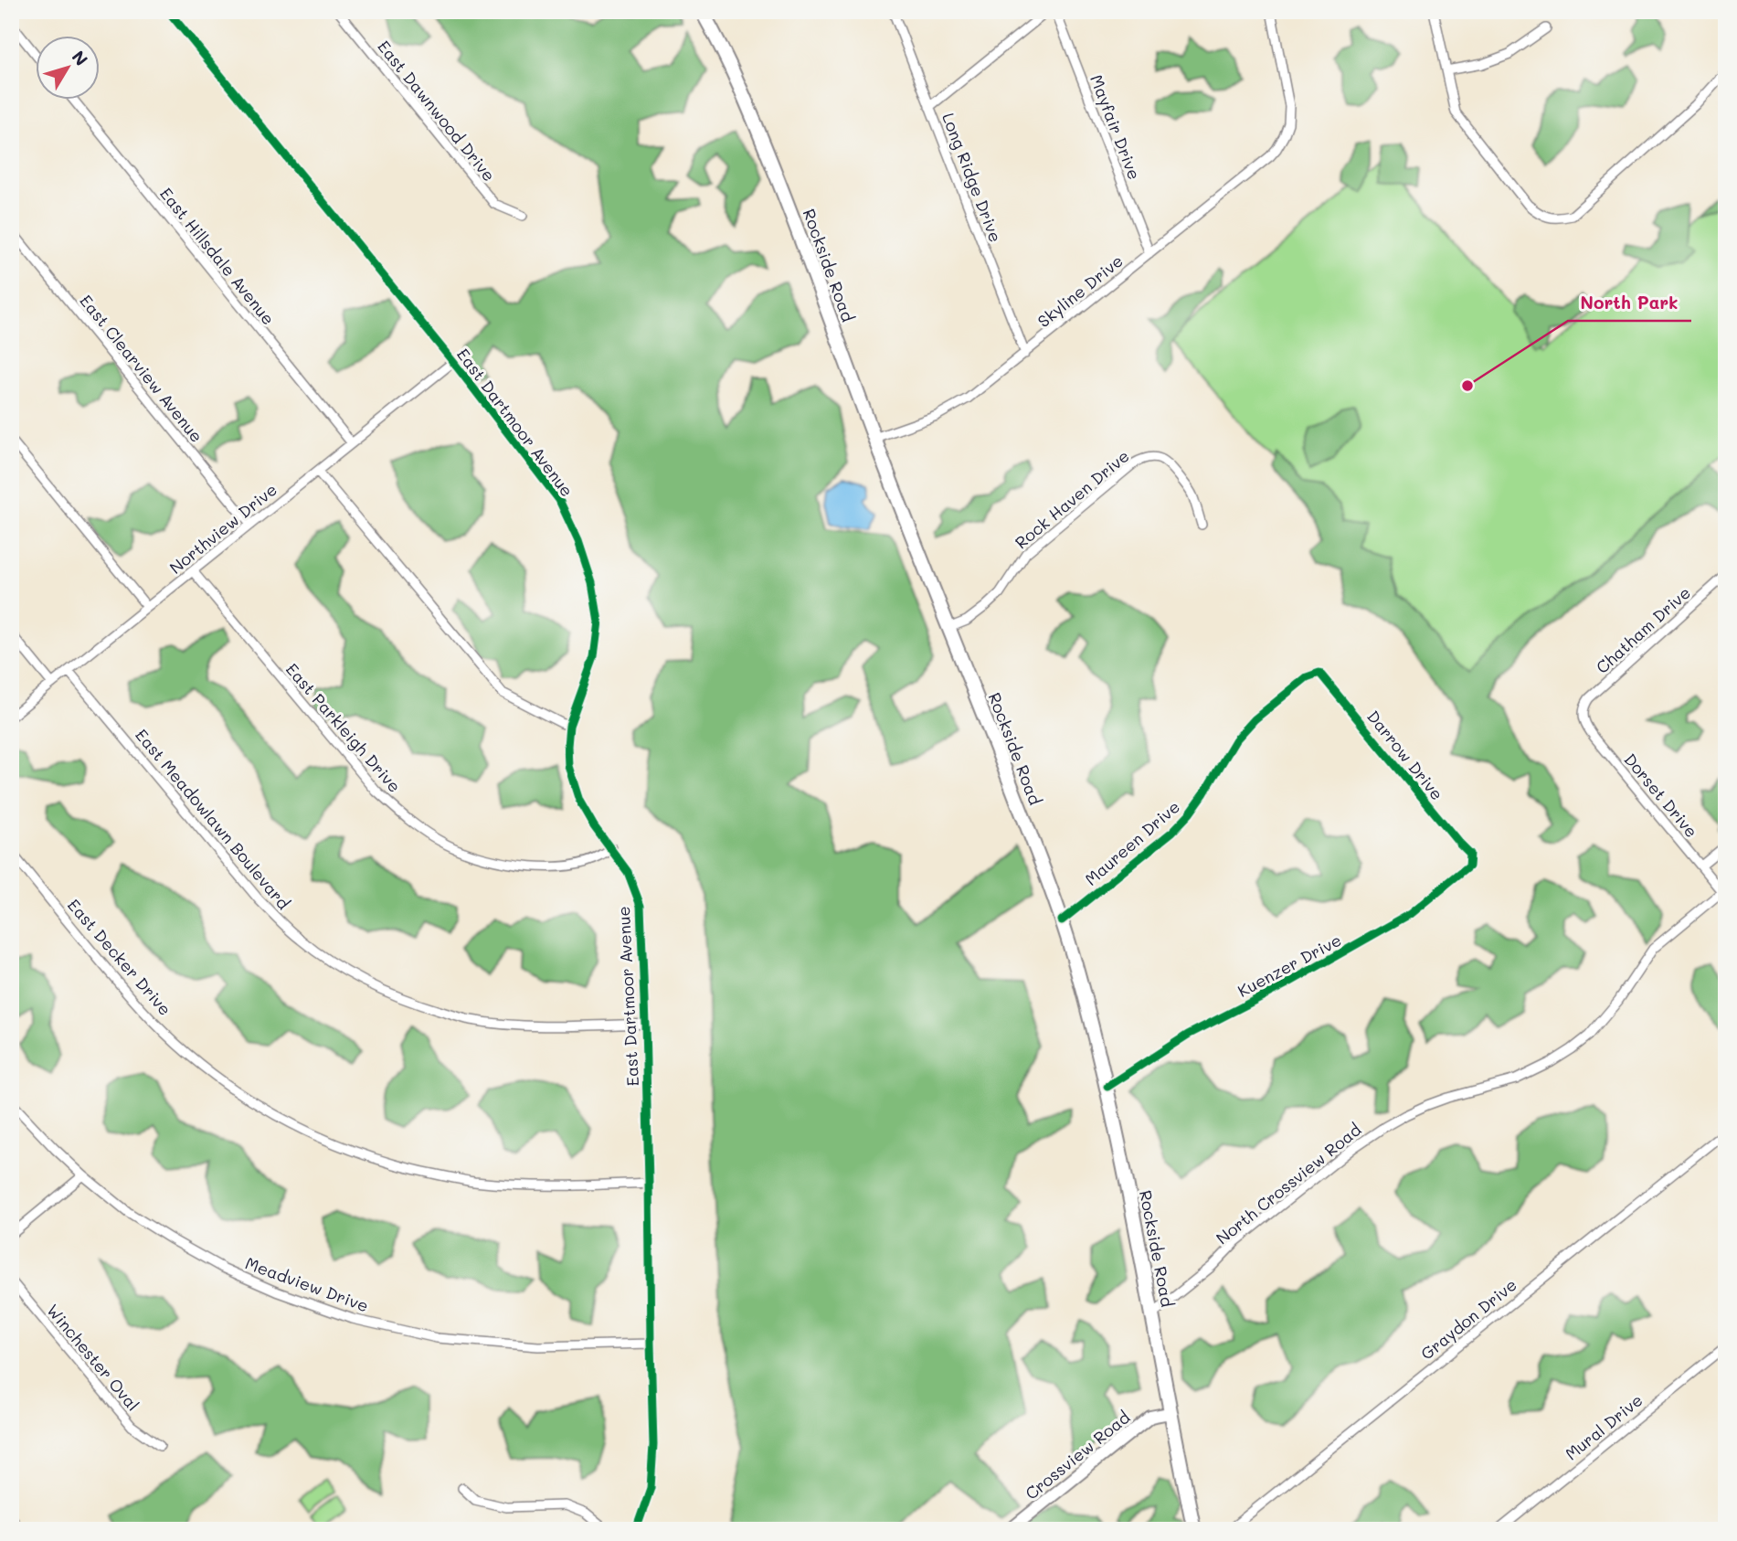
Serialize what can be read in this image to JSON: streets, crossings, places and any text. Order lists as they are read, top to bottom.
{
  "streets": {
    "main road": ["Rockside Road"],
    "street": [
      "East Dawnwood Drive",
      "Mayfair Drive",
      "Long Ridge Drive",
      "East Hillsdale Avenue",
      "Skyline Drive",
      "East Clearview Avenue",
      "East Dartmoor Avenue",
      "Rock Haven Drive",
      "Northview Drive",
      "Chatham Drive",
      "East Parkleigh Drive",
      "Darrow Drive",
      "Dorset Drive",
      "East Meadowlawn Boulevard",
      "Maureen Drive",
      "East Decker Drive",
      "Kuenzer Drive",
      "North Crossview Road",
      "Meadview Drive",
      "Graydon Drive",
      "Winchester Oval",
      "Mural Drive",
      "Crossview Road"
    ]
  },
  "crossings": [
    ["Mayfair Drive", "Skyline Drive"],
    ["Long Ridge Drive", "Skyline Drive"],
    ["East Hillsdale Avenue", "Northview Drive"],
    ["Rockside Road", "Skyline Drive"],
    ["Rockside Road", "Rock Haven Drive"],
    ["Rockside Road", "Maureen Drive"],
    ["Rockside Road", "Kuenzer Drive"],
    ["Rockside Road", "North Crossview Road"],
    ["Rockside Road", "Crossview Road"],
    ["East Clearview Avenue", "Northview Drive"],
    ["East Dartmoor Avenue", "Northview Drive"],
    ["East Dartmoor Avenue", "East Parkleigh Drive"],
    ["East Dartmoor Avenue", "East Meadowlawn Boulevard"],
    ["East Dartmoor Avenue", "East Decker Drive"],
    ["East Dartmoor Avenue", "Meadview Drive"],
    ["Northview Drive", "East Parkleigh Drive"],
    ["Northview Drive", "East Meadowlawn Boulevard"],
    ["Chatham Drive", "Dorset Drive"],
    ["Darrow Drive", "Maureen Drive"],
    ["Darrow Drive", "Kuenzer Drive"],
    ["Dorset Drive", "North Crossview Road"]
  ],
  "places": ["North Park"],
  "north": "top right"
}
